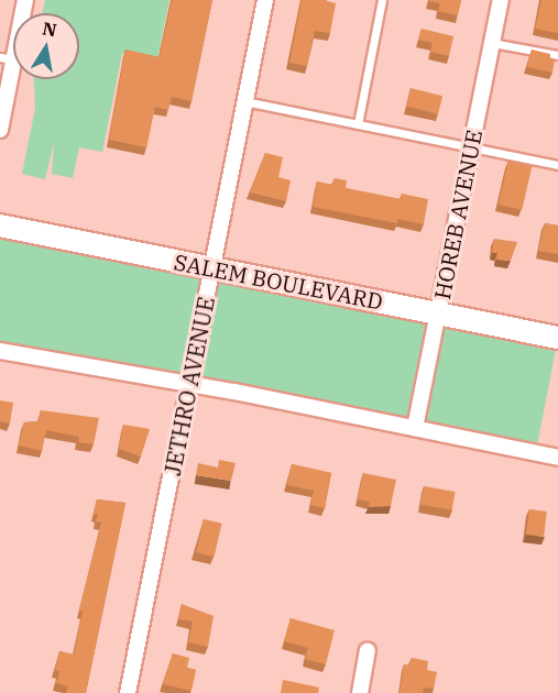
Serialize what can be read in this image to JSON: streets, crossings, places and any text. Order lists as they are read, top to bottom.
{
  "streets": {
    "street": ["HOREB AVENUE", "SALEM BOULEVARD", "JETHRO AVENUE"]
  },
  "crossings": [
    ["HOREB AVENUE", "SALEM BOULEVARD"],
    ["SALEM BOULEVARD", "JETHRO AVENUE"]
  ],
  "north": "top"
}
